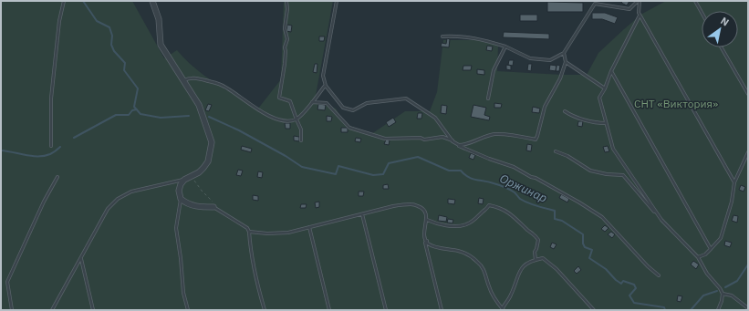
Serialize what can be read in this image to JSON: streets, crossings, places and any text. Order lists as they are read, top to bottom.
{
  "water": ["Оржинар"],
  "parks": ["СНТ «Виктория»"],
  "north": "top right"
}
